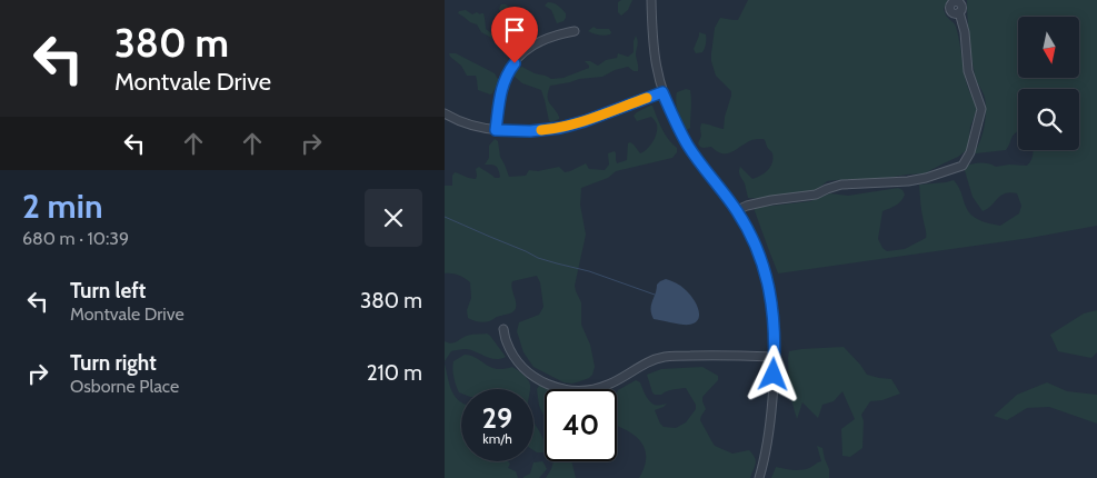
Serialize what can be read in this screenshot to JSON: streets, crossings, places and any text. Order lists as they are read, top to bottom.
{
  "north": "bottom",
  "page": {
    "turn": ["380 m", "Montvale Drive"],
    "heading": ["2 min", "680 m · 10:39"],
    "list": [
      {
        "name": "Turn left",
        "note": "Montvale Drive",
        "value": "380 m"
      },
      {
        "name": "Turn right",
        "note": "Osborne Place",
        "value": "210 m"
      }
    ],
    "speed": "29 km/h",
    "limit": "40"
  }
}
